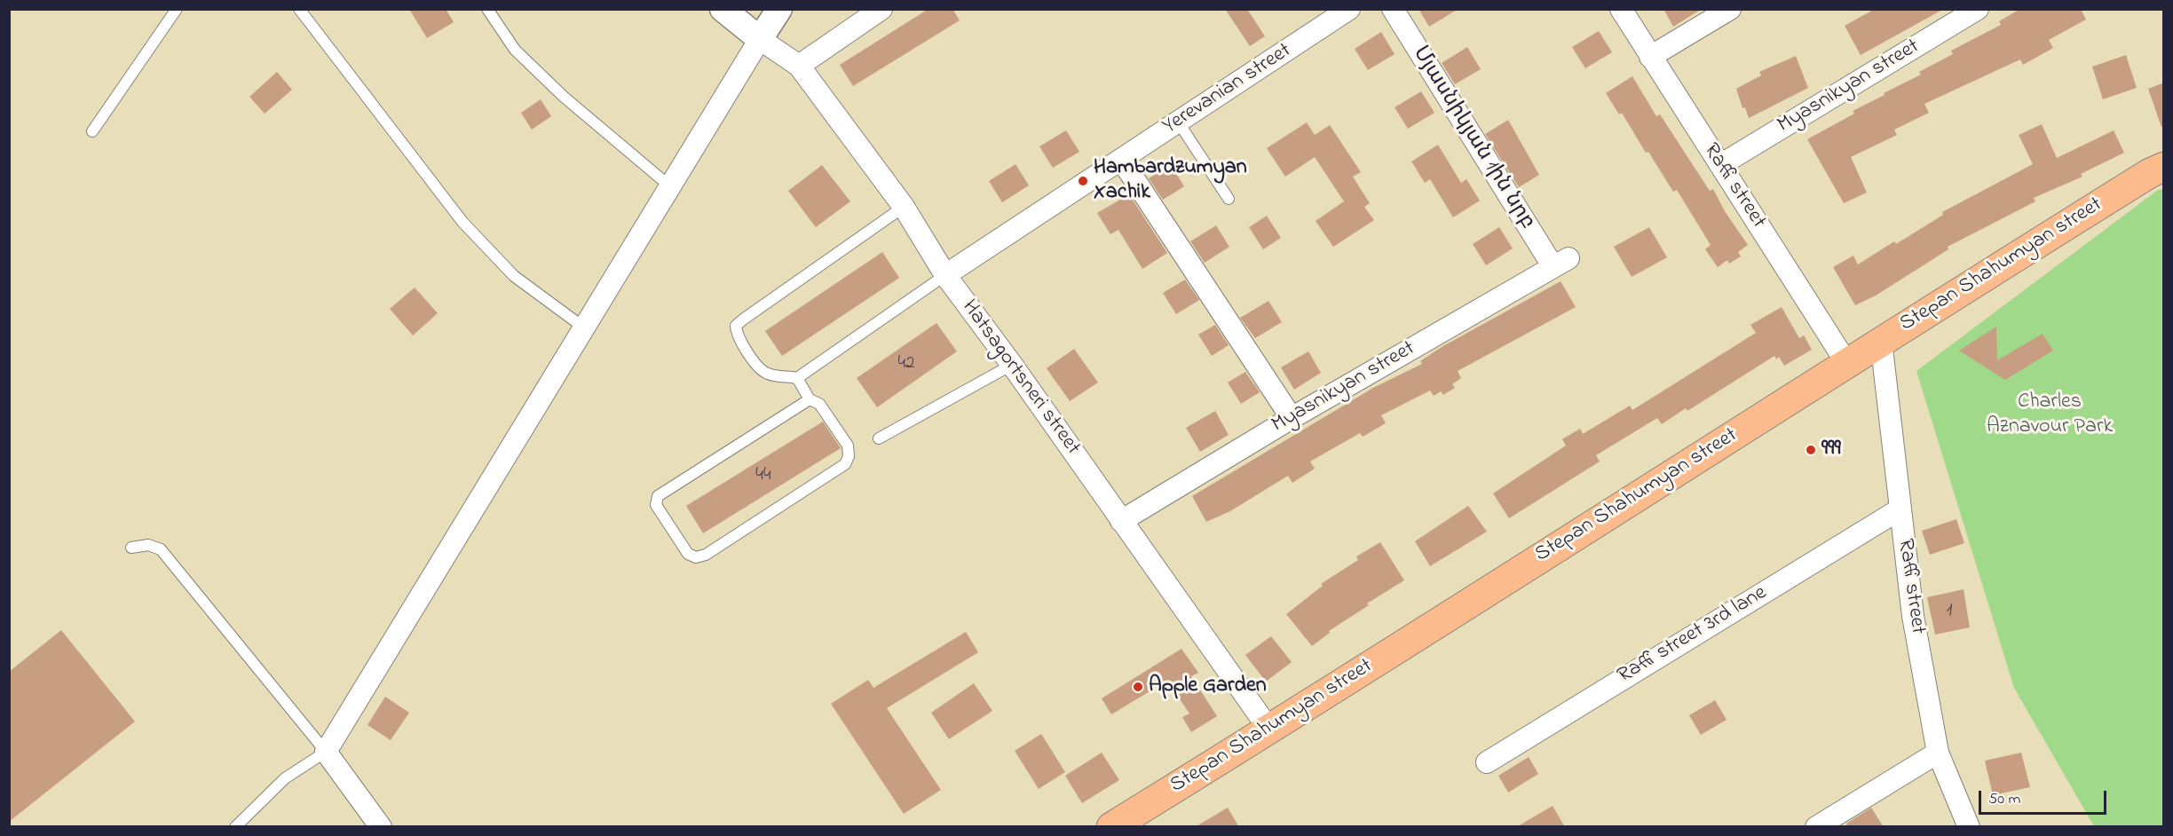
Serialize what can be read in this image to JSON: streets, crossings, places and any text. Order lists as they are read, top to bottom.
{
  "streets": {
    "main road": ["Stepan Shahumyan street"],
    "street": [
      "Myasnikyan street",
      "Yerevanian street",
      "Մյասնիկյան 1ին նրբ",
      "Raffi street",
      "Hatsagortsneri street",
      "Raffi street 3rd lane"
    ]
  },
  "crossings": [
    ["Myasnikyan street", "Մյասնիկյան 1ին նրբ"],
    ["Myasnikyan street", "Raffi street"],
    ["Myasnikyan street", "Hatsagortsneri street"],
    ["Yerevanian street", "Hatsagortsneri street"],
    ["Raffi street", "Stepan Shahumyan street"],
    ["Raffi street", "Raffi street 3rd lane"],
    ["Stepan Shahumyan street", "Hatsagortsneri street"]
  ],
  "parks": ["Charles Aznavour Park"],
  "places": ["Hambardzumyan Xachik", "999", "Apple Garden"],
  "house_numbers": ["42", "44", "1"],
  "scale_bar": "50 m"
}
